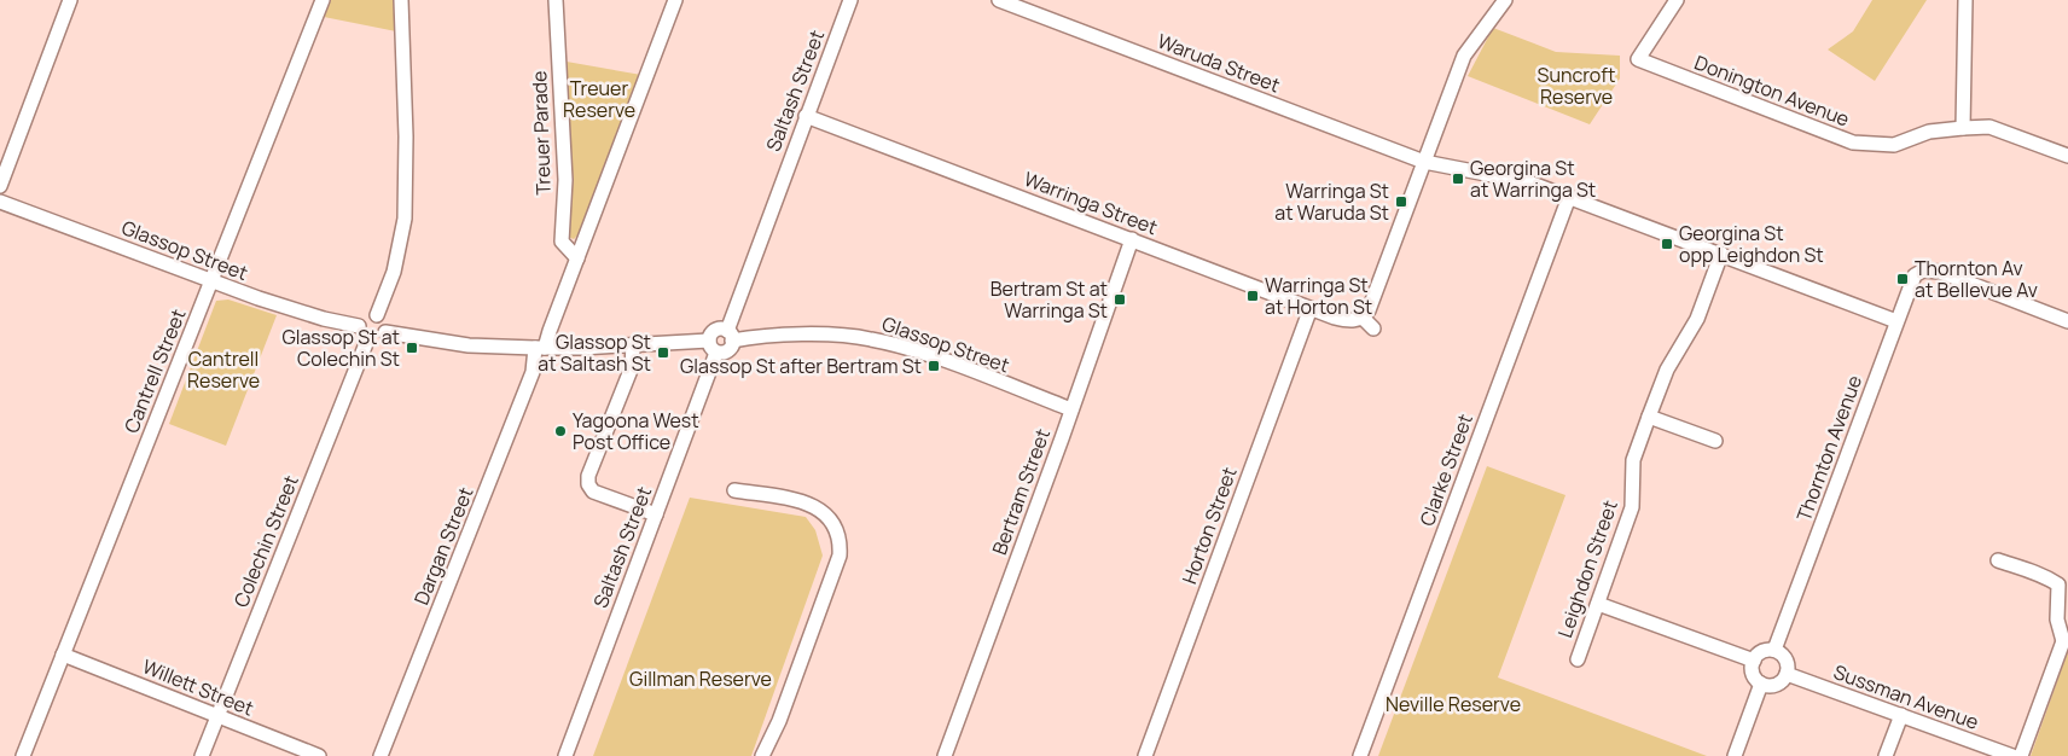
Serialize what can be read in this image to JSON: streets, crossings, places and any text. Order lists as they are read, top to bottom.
{
  "streets": {
    "street": [
      "Waruda Street",
      "Saltash Street",
      "Donington Avenue",
      "Treuer Parade",
      "Warringa Street",
      "Glassop Street",
      "Cantrell Street",
      "Thornton Avenue",
      "Clarke Street",
      "Bertram Street",
      "Horton Street",
      "Colechin Street",
      "Dargan Street",
      "Leighdon Street",
      "Willett Street",
      "Sussman Avenue"
    ]
  },
  "crossings": [
    ["Waruda Street", "Thornton Avenue"],
    ["Waruda Street", "Clarke Street"],
    ["Waruda Street", "Leighdon Street"],
    ["Saltash Street", "Warringa Street"],
    ["Saltash Street", "Glassop Street"],
    ["Treuer Parade", "Dargan Street"],
    ["Warringa Street", "Bertram Street"],
    ["Warringa Street", "Horton Street"],
    ["Glassop Street", "Cantrell Street"],
    ["Glassop Street", "Bertram Street"],
    ["Glassop Street", "Colechin Street"],
    ["Cantrell Street", "Willett Street"],
    ["Thornton Avenue", "Sussman Avenue"],
    ["Colechin Street", "Willett Street"]
  ],
  "parks": [
    "Suncroft Reserve",
    "Treuer Reserve",
    "Cantrell Reserve",
    "Gillman Reserve",
    "Neville Reserve"
  ],
  "places": {
    "transit": [
      "Georgina St at Warringa St",
      "Warringa St at Waruda St",
      "Georgina St opp Leighdon St",
      "Thornton Av at Bellevue Av",
      "Warringa St at Horton St",
      "Bertram St at Warringa St",
      "Glassop St at Colechin St",
      "Glassop St at Saltash St",
      "Glassop St after Bertram St"
    ],
    "other": ["Yagoona West Post Office"]
  }
}
